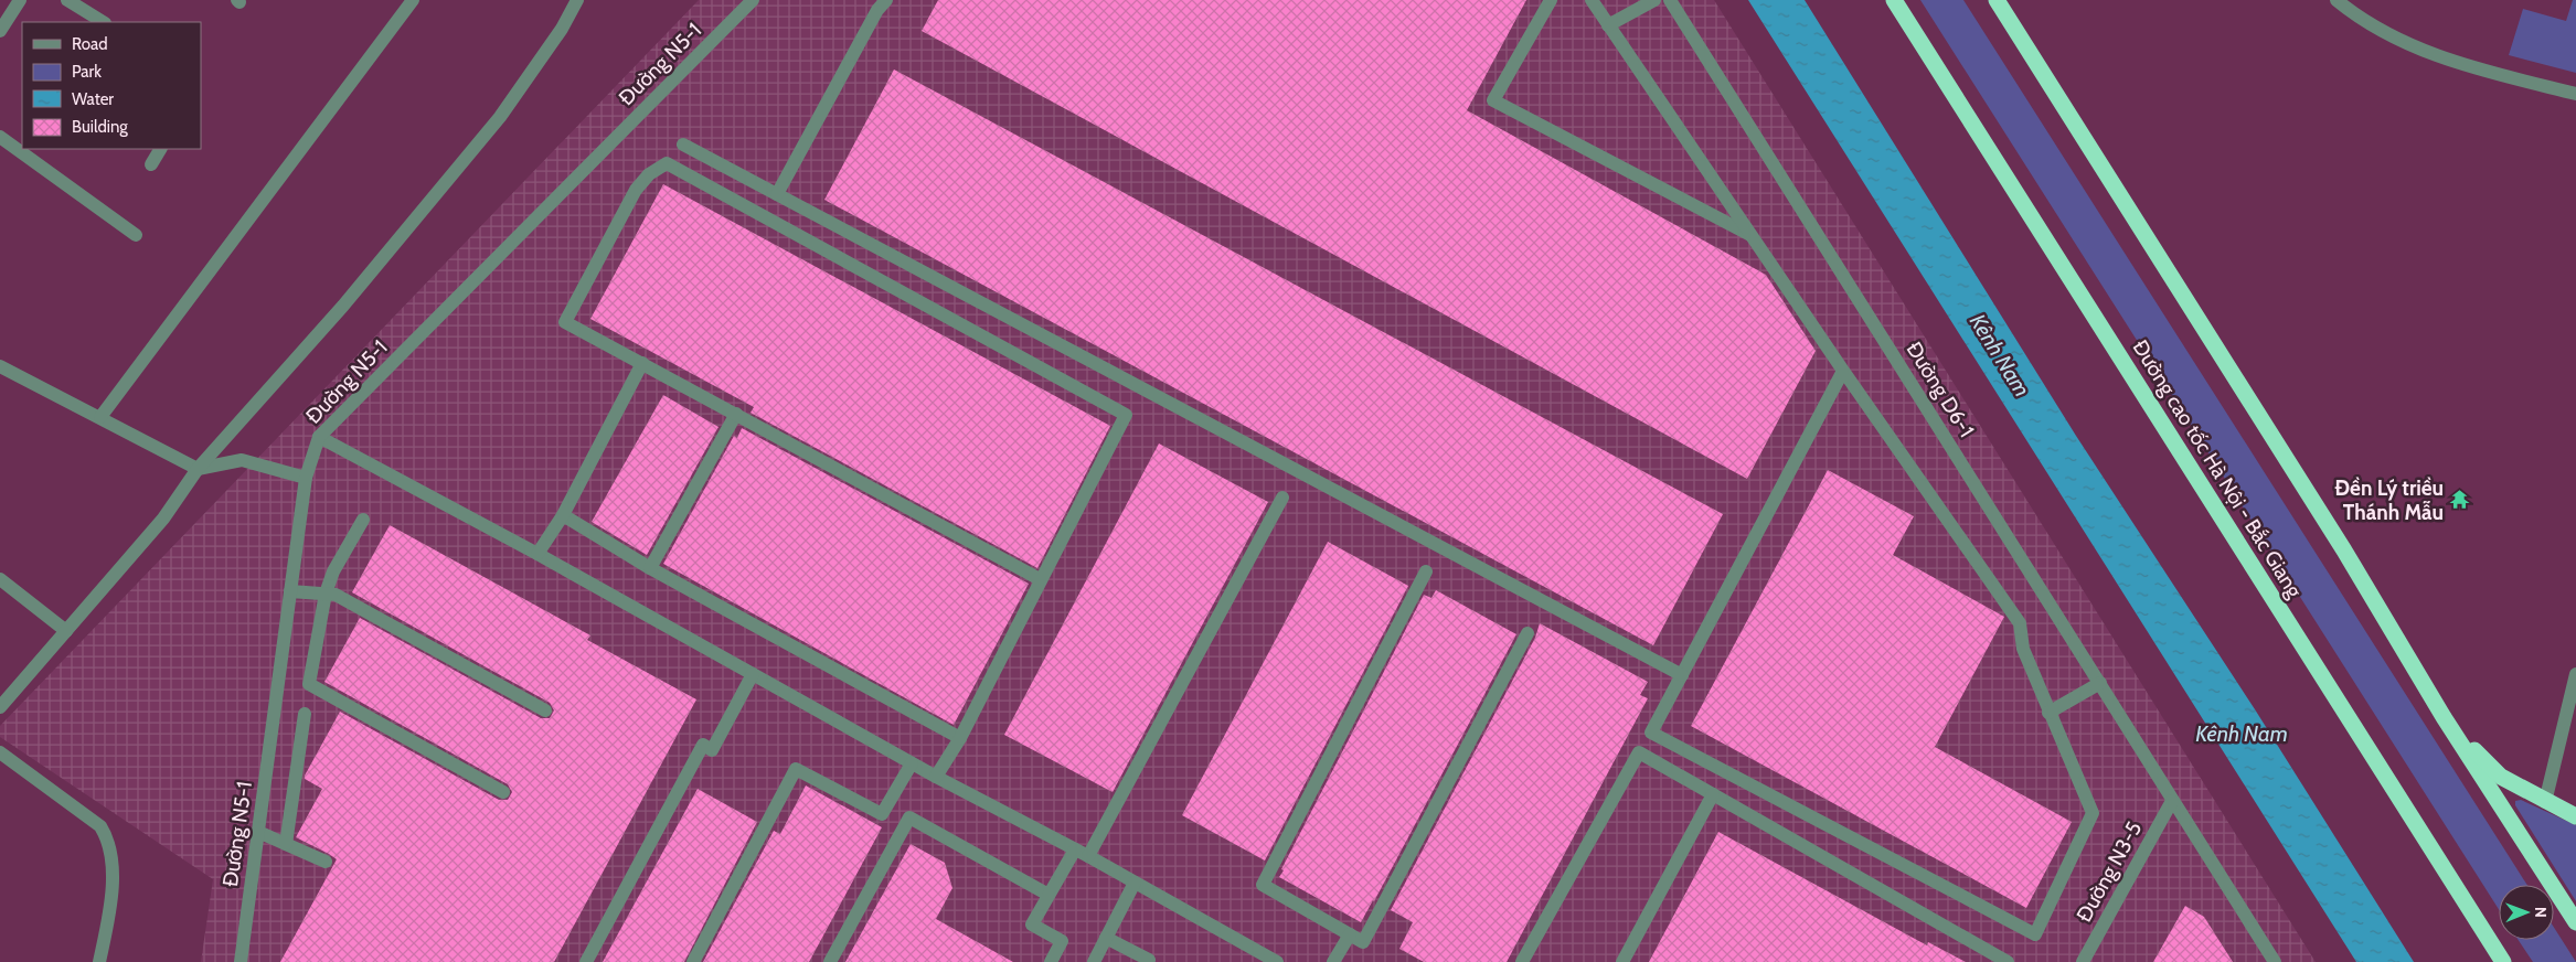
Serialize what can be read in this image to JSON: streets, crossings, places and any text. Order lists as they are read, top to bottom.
{
  "streets": {
    "highway": ["Đường cao tốc Hà Nội - Bắc Giang"],
    "street": ["Đường N5-1", "Đường D6-1", "Đường N3-5"]
  },
  "crossings": [
    ["Đường D6-1", "Đường N3-5"]
  ],
  "water": ["Kênh Nam"],
  "places": {
    "temple": ["Đền Lý triều Thánh Mẫu"]
  },
  "legend": [
    "Road",
    "Park",
    "Water",
    "Building"
  ],
  "north": "right"
}
